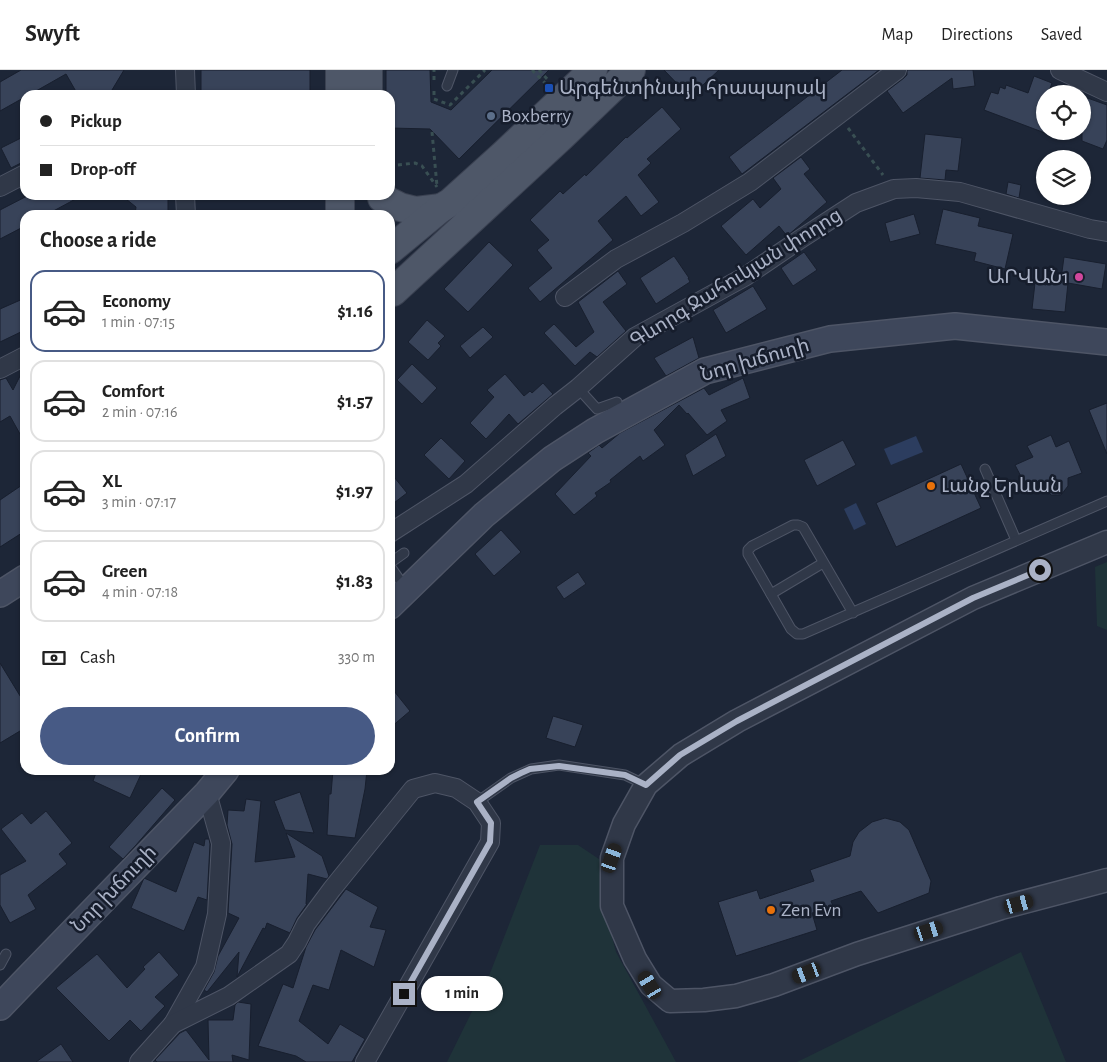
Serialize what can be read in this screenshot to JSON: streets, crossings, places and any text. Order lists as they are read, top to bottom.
{
  "streets": {
    "main road": ["Նոր խճուղի"],
    "street": ["Գևորգ Ջահուկյան փողոց"]
  },
  "places": {
    "transit": ["Արգենտինայի հրապարակ"],
    "other": [
      "Boxberry",
      "ԱՐՎԱՆ1",
      "Լանջ Երևան",
      "Zen Evn"
    ]
  },
  "page": {
    "header": "Swyft",
    "nav": ["Map", "Directions", "Saved"],
    "banner": ["Pickup", "Drop-off"],
    "heading": "Choose a ride",
    "list": [
      {
        "name": "Economy",
        "note": "1 min · 07:15",
        "value": "$1.16"
      },
      {
        "name": "Comfort",
        "note": "2 min · 07:16",
        "value": "$1.57"
      },
      {
        "name": "XL",
        "note": "3 min · 07:17",
        "value": "$1.97"
      },
      {
        "name": "Green",
        "note": "4 min · 07:18",
        "value": "$1.83"
      }
    ],
    "pay": ["Cash", "330 m"],
    "buttons": "Confirm",
    "bubble": "1 min"
  }
}
